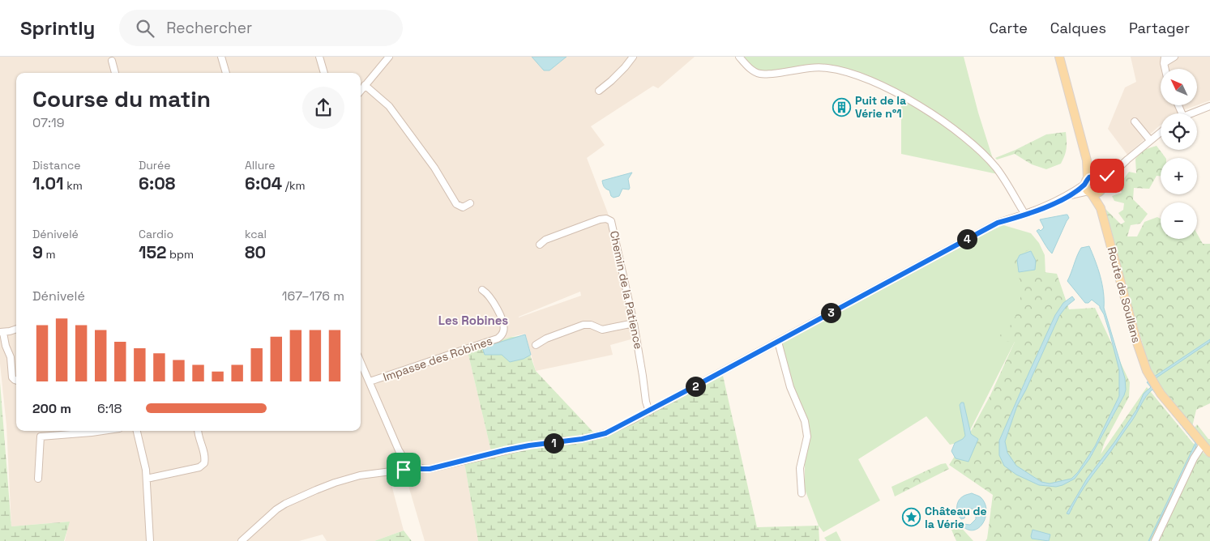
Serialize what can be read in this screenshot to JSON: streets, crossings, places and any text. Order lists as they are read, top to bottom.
{
  "streets": {
    "main road": ["Route de Soullans"],
    "street": ["Chemin de la Patience", "Impasse des Robines"]
  },
  "districts": ["Les Robines"],
  "places": {
    "building": ["Puit de la Vérie n°1"],
    "place": ["Château de la Vérie"]
  },
  "north": "top left",
  "page": {
    "header": "Sprintly",
    "search": "Rechercher",
    "nav": ["Carte", "Calques", "Partager"],
    "map_buttons": ["+", "−"],
    "heading": ["Course du matin", "07:19"],
    "stats": [
      ["Distance", "1.01 km"],
      ["Durée", "6:08"],
      ["Allure", "6:04 /km"],
      ["Dénivelé", "9 m"],
      ["Cardio", "152 bpm"],
      ["kcal", "80"]
    ],
    "pins": [
      "4",
      "3",
      "2",
      "1"
    ],
    "chart": ["Dénivelé", "167–176 m"],
    "list": [
      {
        "name": "200 m",
        "note": "6:18"
      }
    ]
  }
}
